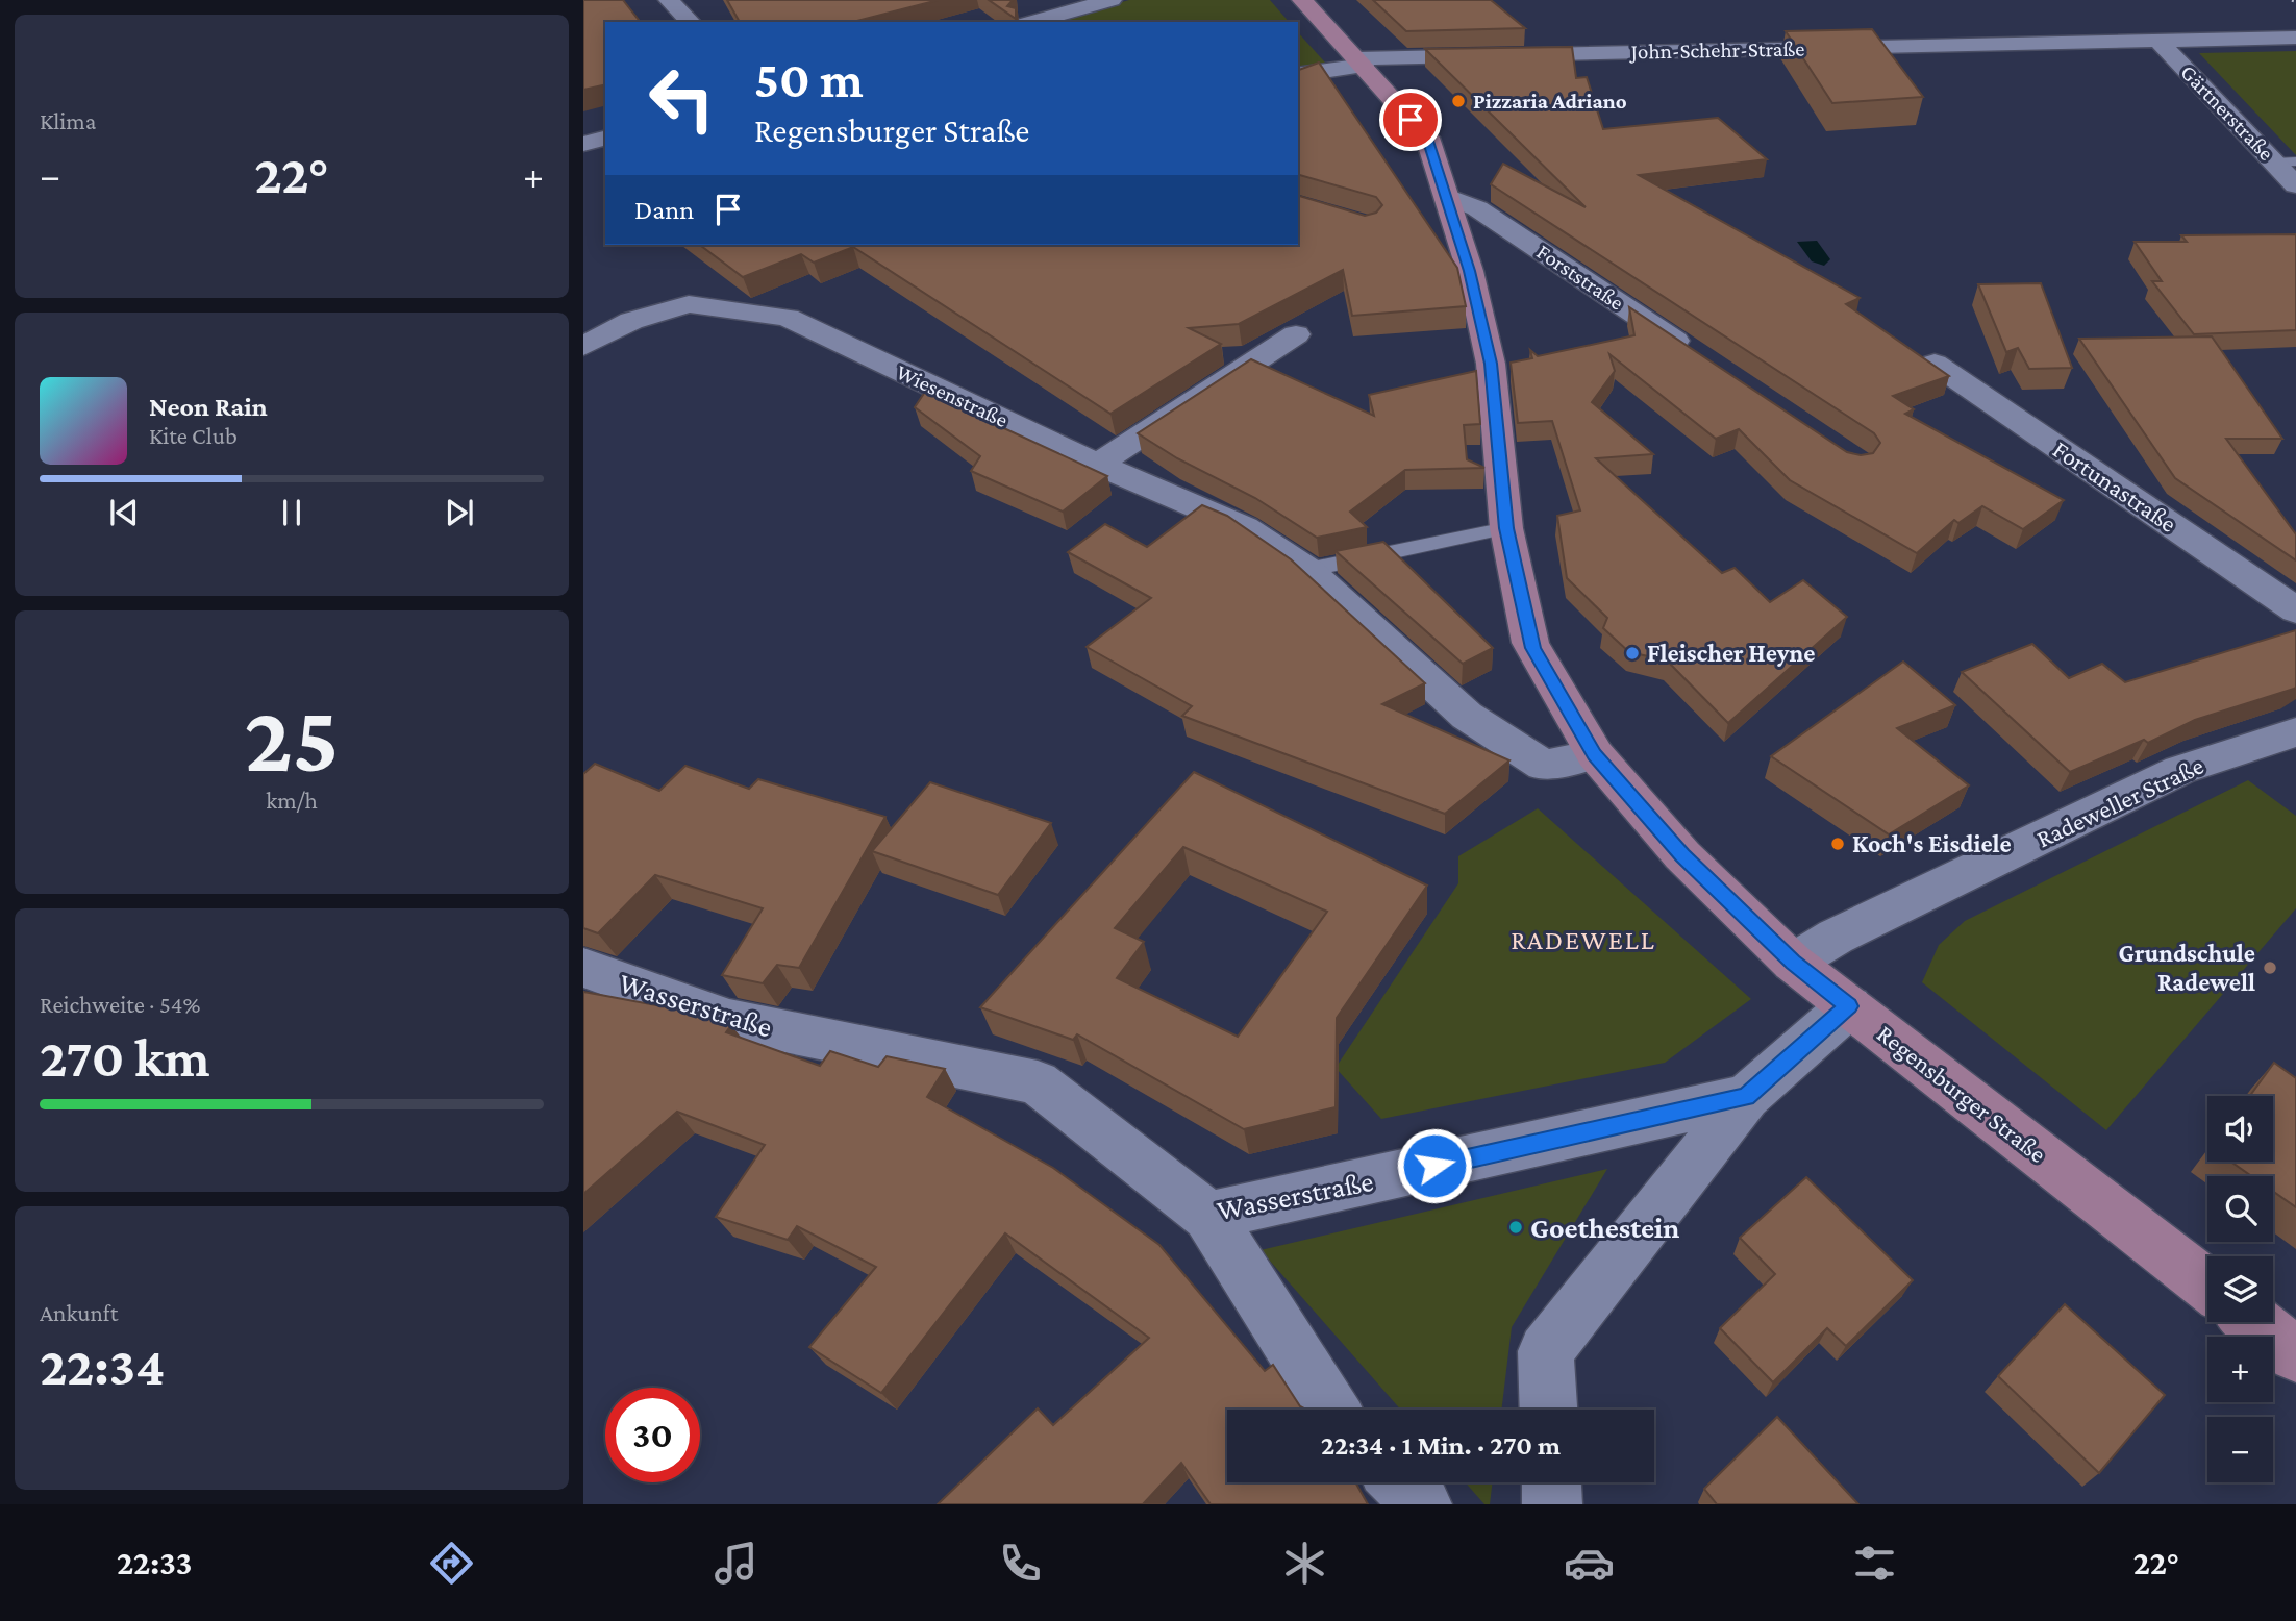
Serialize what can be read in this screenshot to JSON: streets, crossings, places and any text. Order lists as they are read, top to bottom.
{
  "streets": {
    "main road": ["Regensburger Straße"],
    "street": [
      "John-Schehr-Straße",
      "Gärtnerstraße",
      "Forststraße",
      "Wiesenstraße",
      "Fortunastraße",
      "Radeweller Straße",
      "Wasserstraße"
    ]
  },
  "crossings": [
    ["John-Schehr-Straße", "Gärtnerstraße"],
    ["John-Schehr-Straße", "Regensburger Straße"],
    ["Forststraße", "Regensburger Straße"],
    ["Wiesenstraße", "Regensburger Straße"],
    ["Radeweller Straße", "Regensburger Straße"],
    ["Wasserstraße", "Regensburger Straße"]
  ],
  "districts": ["RADEWELL"],
  "places": [
    "Pizzaria Adriano",
    "Fleischer Heyne",
    "Koch's Eisdiele",
    "Grundschule Radewell",
    "Goethestein"
  ],
  "page": {
    "tile": [
      "Klima",
      ["25", "km/h"],
      ["Reichweite · 54%", "270 km"],
      ["Ankunft", "22:34"]
    ],
    "turn": ["50 m", "Regensburger Straße"],
    "heat": ["−", "22°", "+"],
    "then": "Dann",
    "song": ["Neon Rain", "Kite Club"],
    "map_buttons": ["+", "−"],
    "limit": "30",
    "trip": "22:34 · 1 Min. · 270 m",
    "tabs": ["22:33", "22°"]
  }
}
